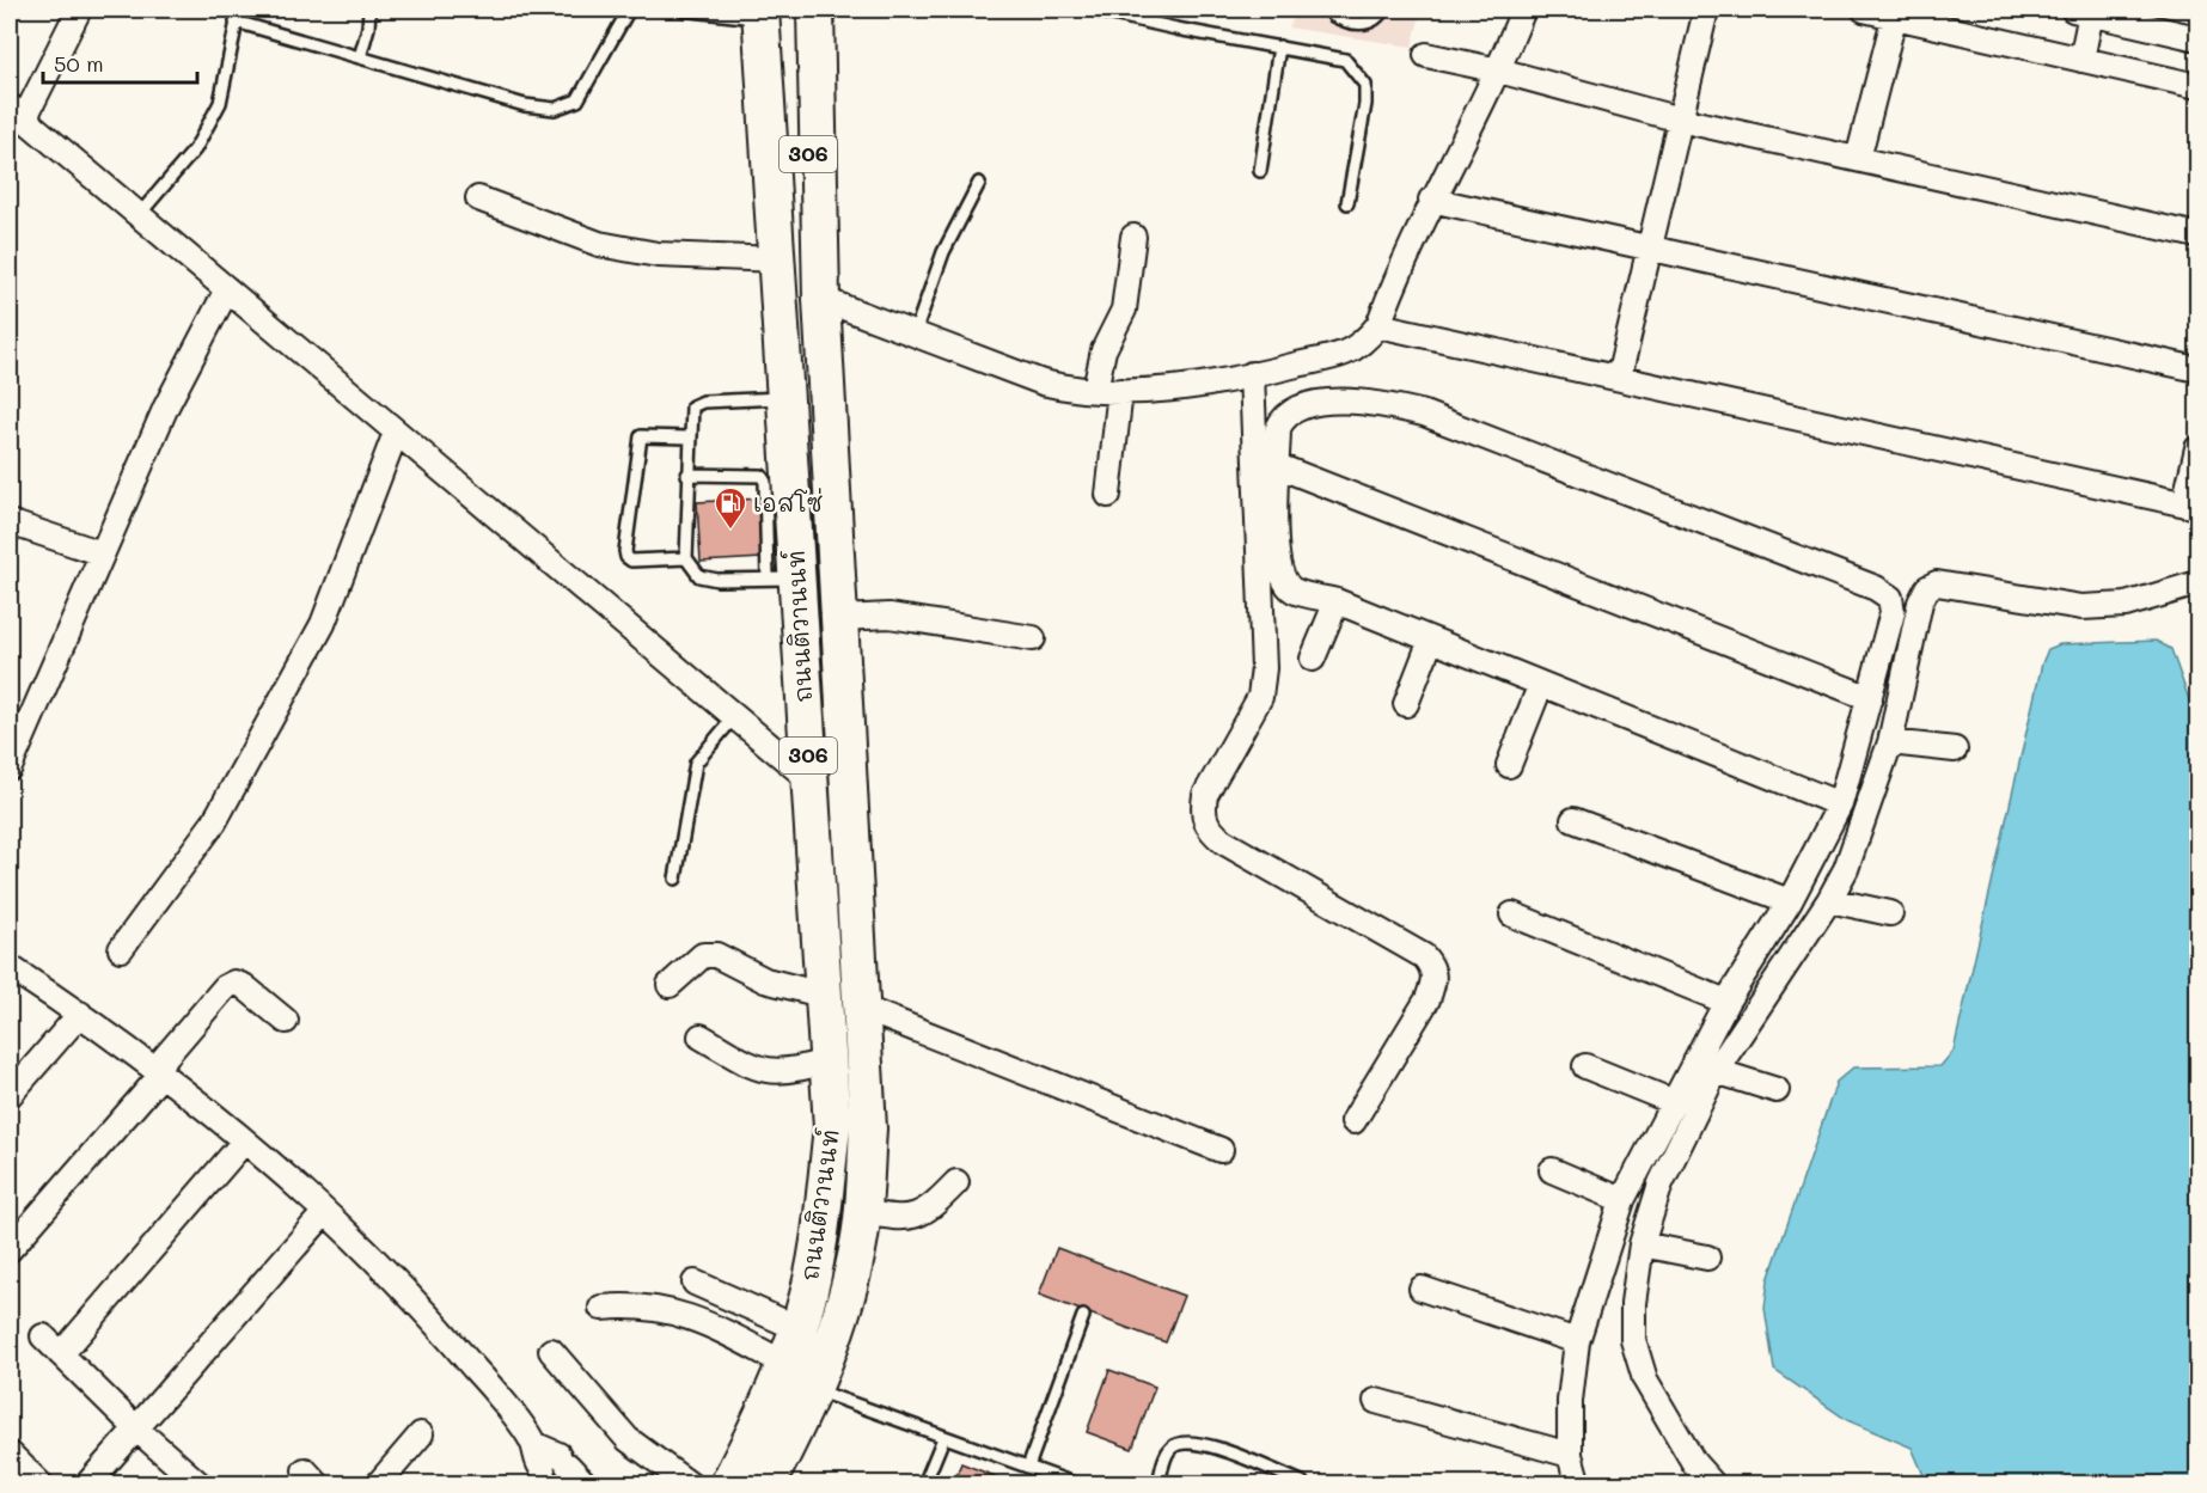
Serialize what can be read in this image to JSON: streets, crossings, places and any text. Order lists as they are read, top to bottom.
{
  "streets": {
    "main road": ["306", "ถนนติวานนท์"]
  },
  "crossings": [
    ["306", "ถนนติวานนท์"]
  ],
  "places": {
    "fuel station": ["เอสโซ่"]
  },
  "scale_bar": "50 m"
}
